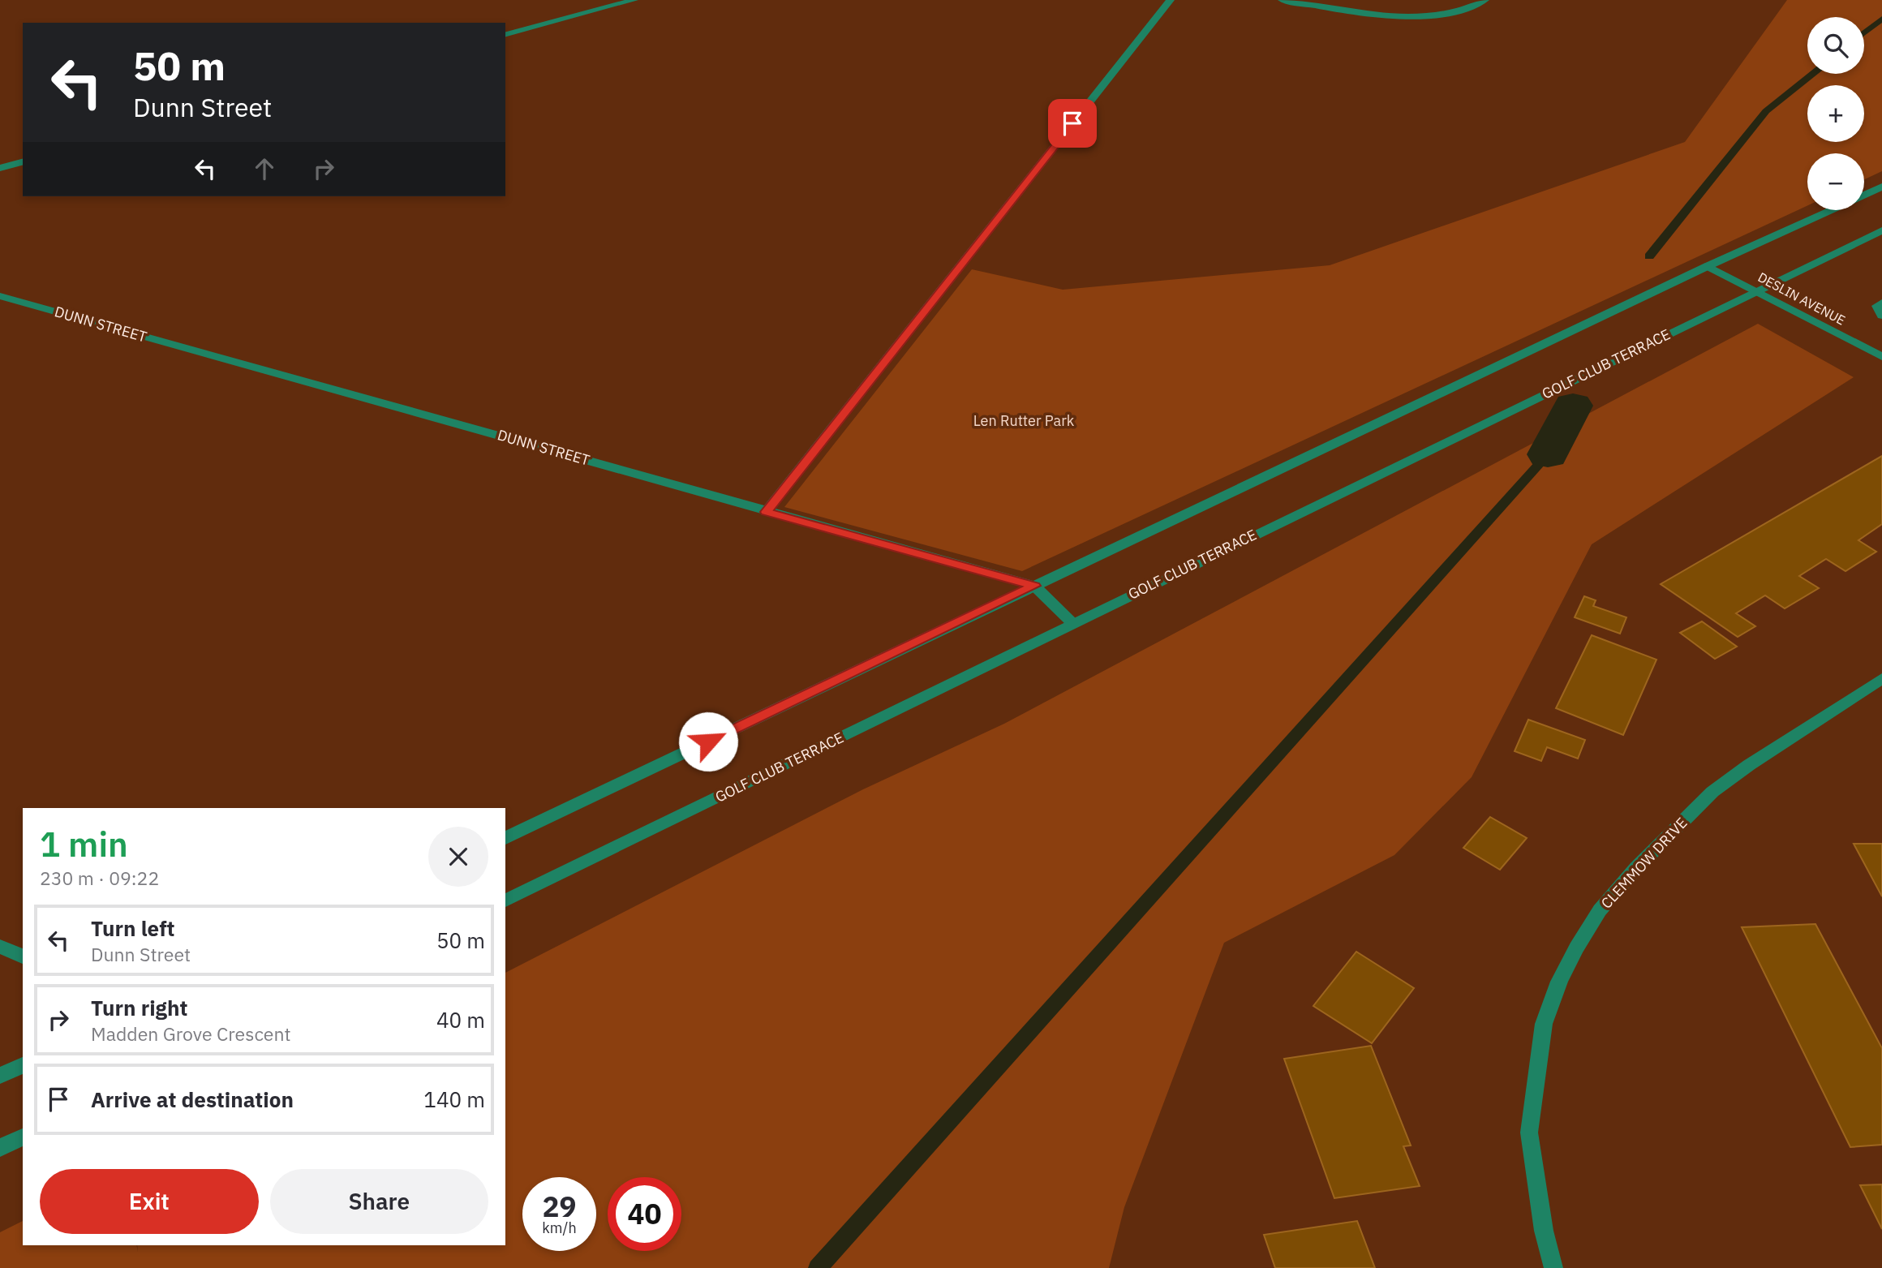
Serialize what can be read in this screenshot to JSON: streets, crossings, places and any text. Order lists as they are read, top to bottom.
{
  "streets": {
    "street": [
      "DESLIN AVENUE",
      "DUNN STREET",
      "GOLF CLUB TERRACE",
      "CLEMMOW DRIVE"
    ]
  },
  "crossings": [
    ["DESLIN AVENUE", "GOLF CLUB TERRACE"],
    ["DUNN STREET", "GOLF CLUB TERRACE"]
  ],
  "parks": ["Len Rutter Park"],
  "page": {
    "map_buttons": ["+", "−"],
    "turn": ["50 m", "Dunn Street"],
    "heading": ["1 min", "230 m · 09:22"],
    "list": [
      {
        "name": "Turn left",
        "note": "Dunn Street",
        "value": "50 m"
      },
      {
        "name": "Turn right",
        "note": "Madden Grove Crescent",
        "value": "40 m"
      },
      {
        "name": "Arrive at destination",
        "value": "140 m"
      }
    ],
    "buttons": ["Exit", "Share"],
    "speed": "29 km/h",
    "limit": "40"
  }
}
